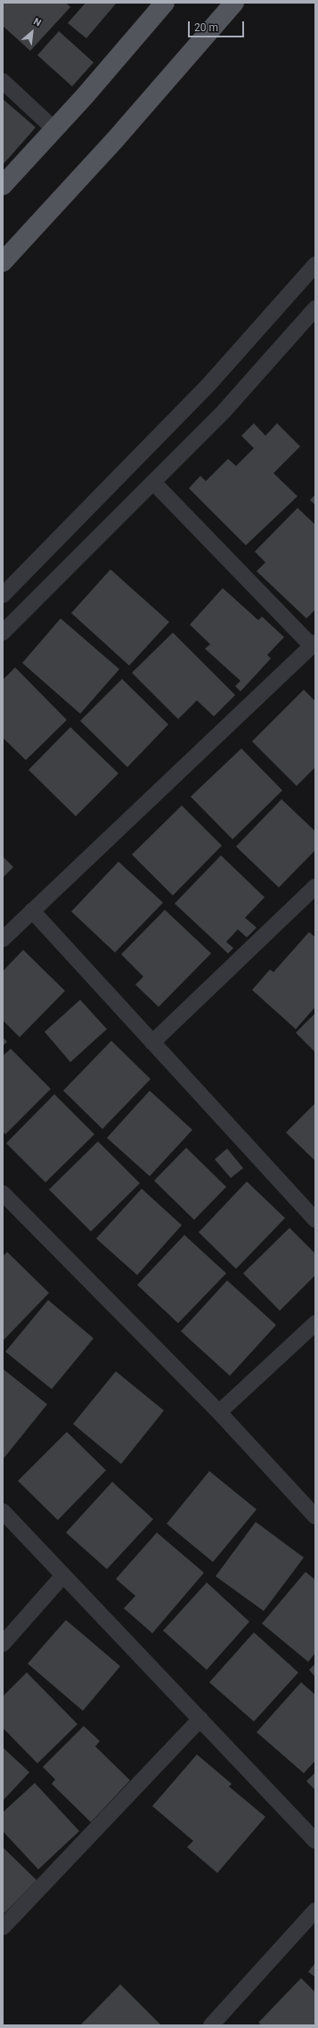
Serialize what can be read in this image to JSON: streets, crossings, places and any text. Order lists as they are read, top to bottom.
{
  "scale_bar": "20 m",
  "north": "top right"
}
